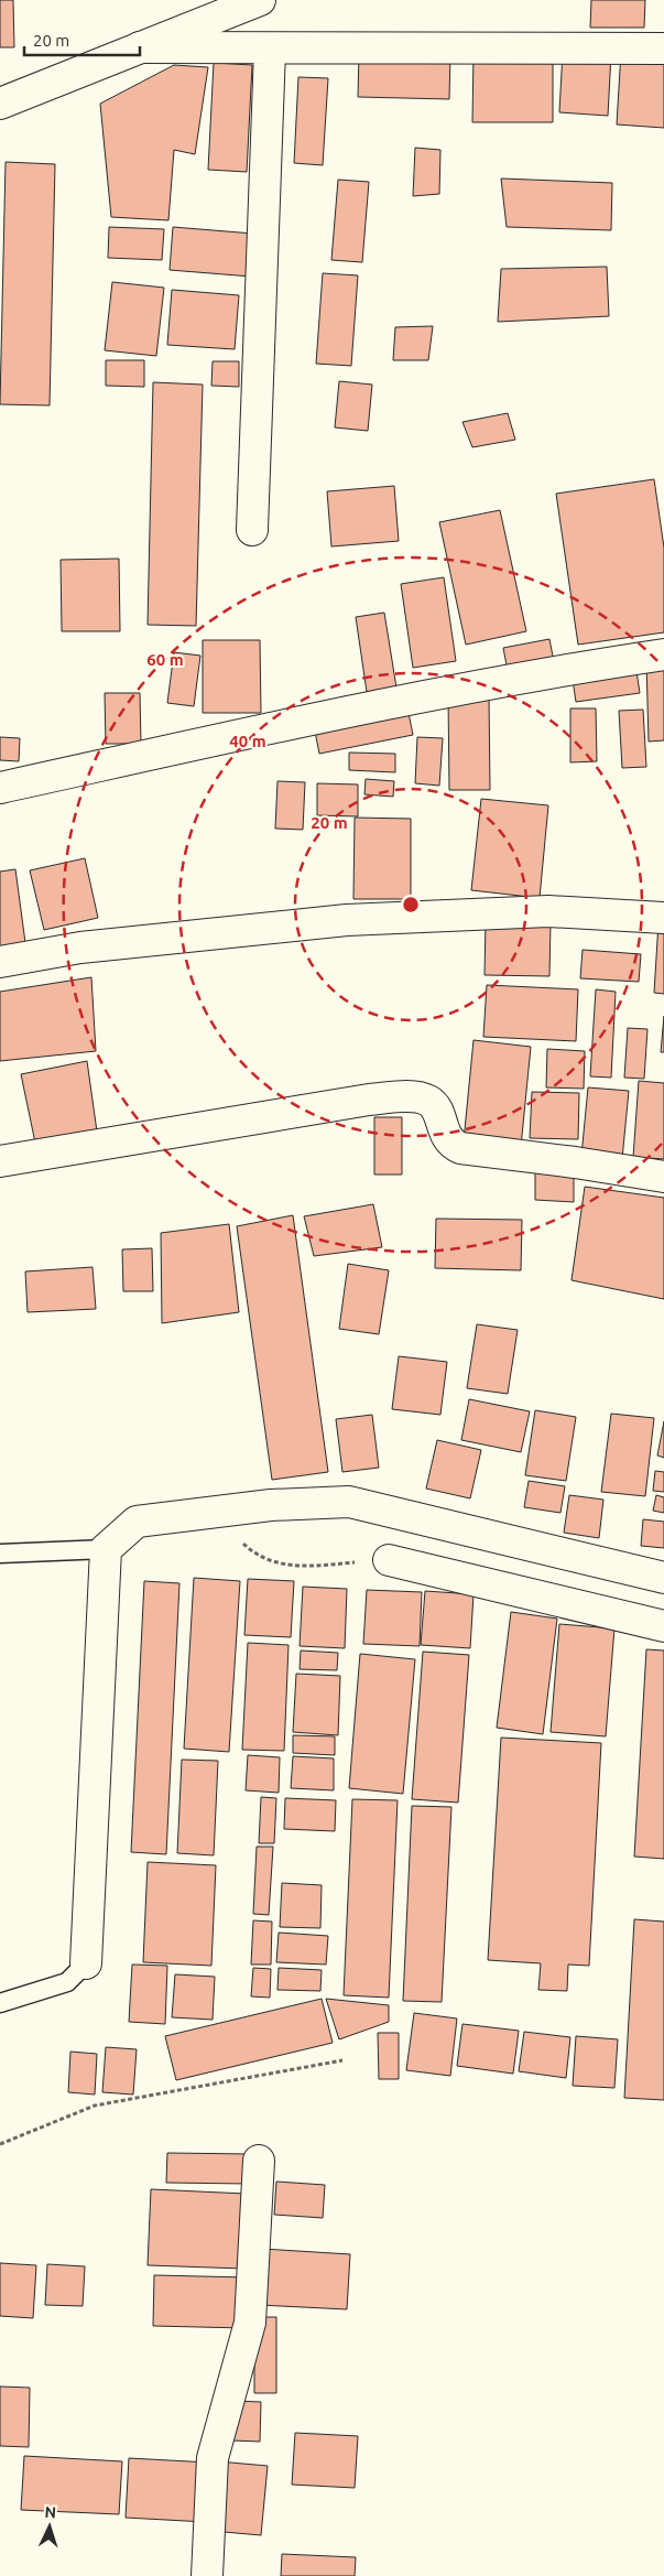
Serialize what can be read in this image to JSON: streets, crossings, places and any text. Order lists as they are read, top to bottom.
{
  "scale_bar": "20 m",
  "north": "top",
  "rings": ["60 m", "40 m", "20 m"]
}
